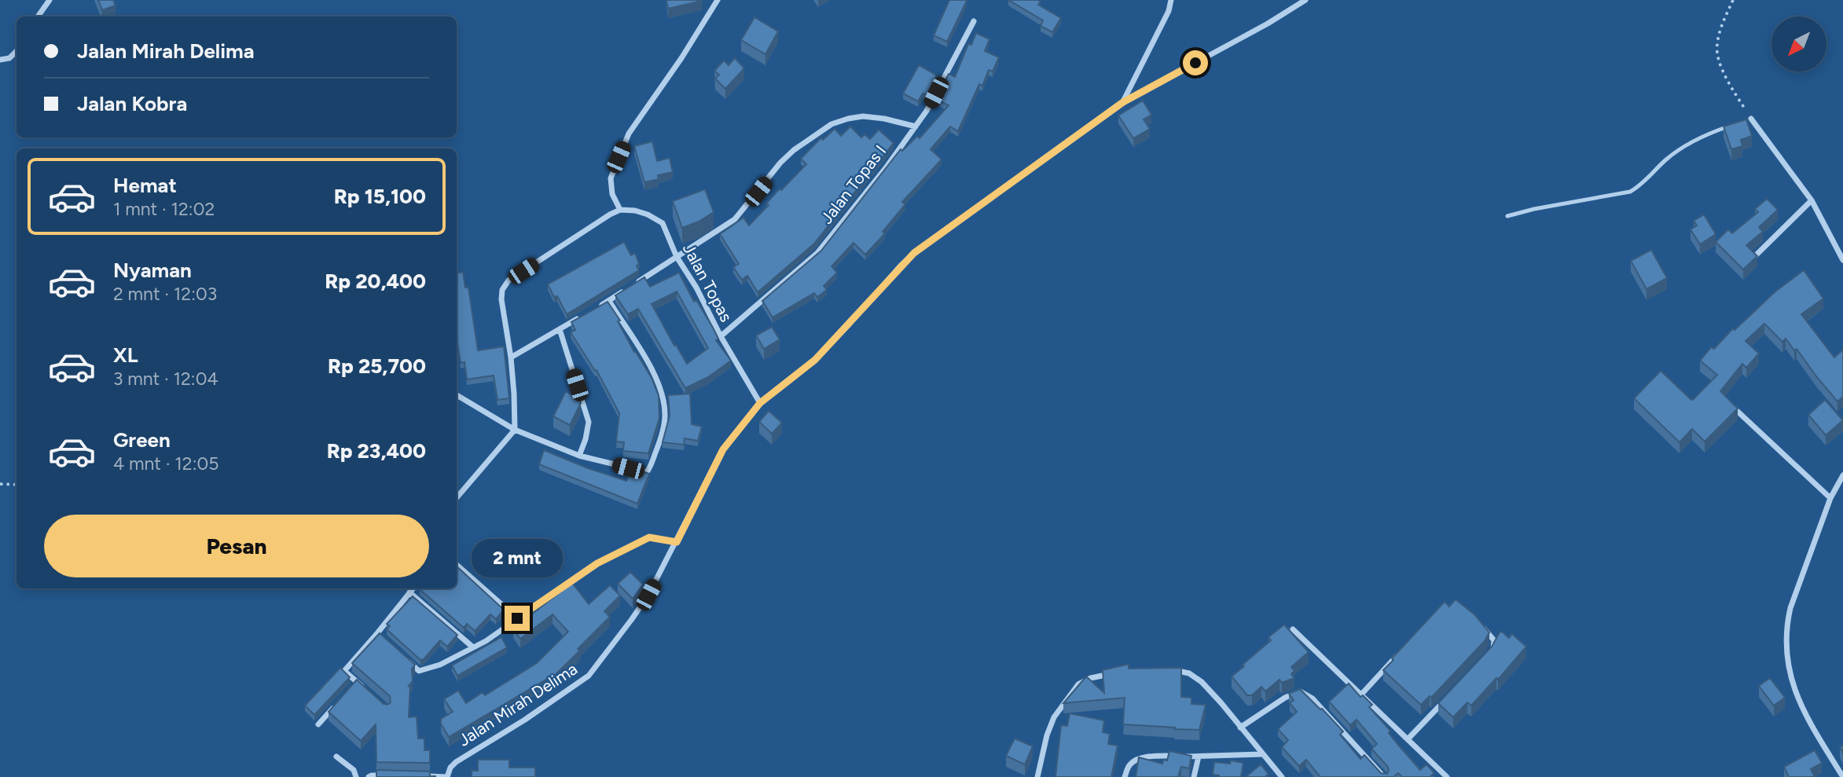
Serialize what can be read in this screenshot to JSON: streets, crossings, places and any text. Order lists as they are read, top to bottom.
{
  "streets": {
    "street": ["Jalan Topas I", "Jalan Topas", "Jalan Mirah Delima"]
  },
  "crossings": [
    ["Jalan Topas I", "Jalan Topas"],
    ["Jalan Topas", "Jalan Mirah Delima"]
  ],
  "north": "bottom left",
  "page": {
    "banner": ["Jalan Mirah Delima", "Jalan Kobra"],
    "list": [
      {
        "name": "Hemat",
        "note": "1 mnt · 12:02",
        "value": "Rp 15,100"
      },
      {
        "name": "Nyaman",
        "note": "2 mnt · 12:03",
        "value": "Rp 20,400"
      },
      {
        "name": "XL",
        "note": "3 mnt · 12:04",
        "value": "Rp 25,700"
      },
      {
        "name": "Green",
        "note": "4 mnt · 12:05",
        "value": "Rp 23,400"
      }
    ],
    "buttons": "Pesan",
    "bubble": "2 mnt"
  }
}
